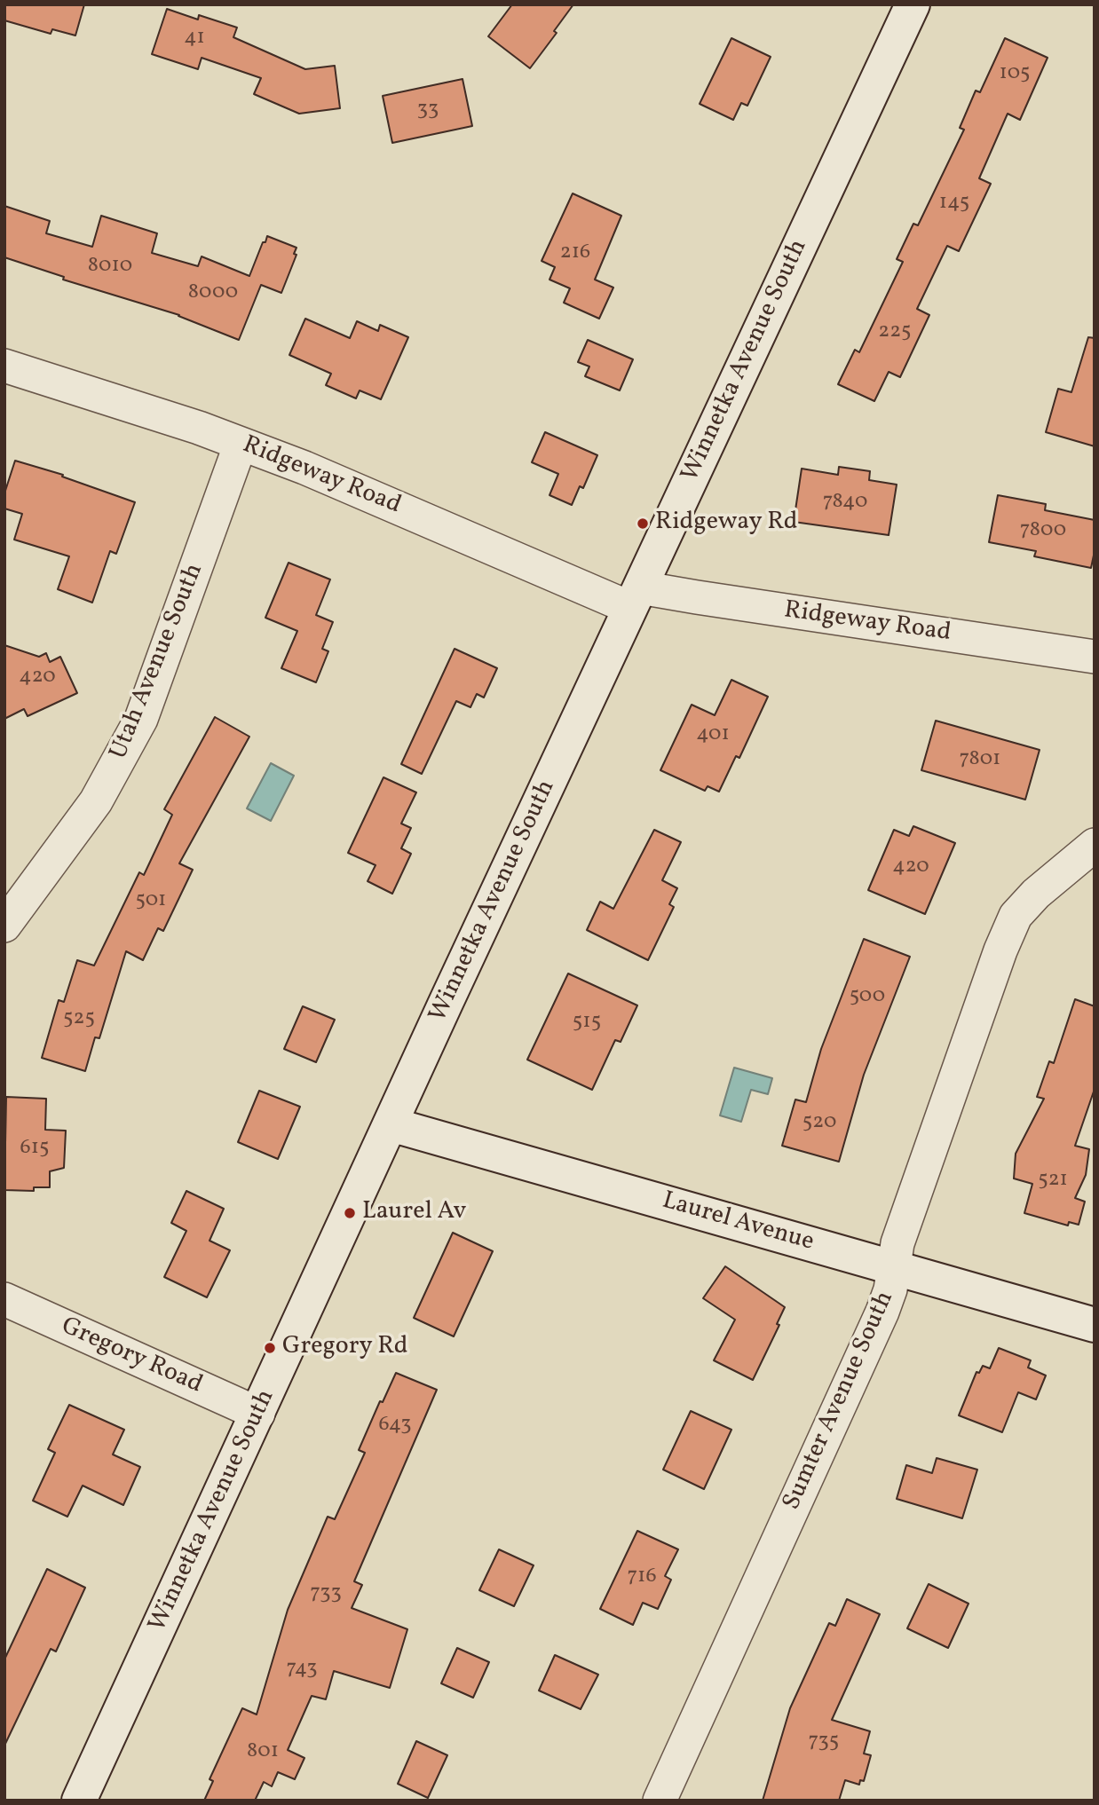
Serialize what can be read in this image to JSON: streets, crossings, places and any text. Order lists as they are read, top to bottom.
{
  "streets": {
    "street": [
      "Winnetka Avenue South",
      "Ridgeway Road",
      "Utah Avenue South",
      "Laurel Avenue",
      "Gregory Road",
      "Sumter Avenue South"
    ]
  },
  "crossings": [
    ["Winnetka Avenue South", "Ridgeway Road"],
    ["Winnetka Avenue South", "Laurel Avenue"],
    ["Winnetka Avenue South", "Gregory Road"],
    ["Ridgeway Road", "Utah Avenue South"],
    ["Laurel Avenue", "Sumter Avenue South"]
  ],
  "places": ["Ridgeway Rd", "Laurel Av", "Gregory Rd"],
  "house_numbers": [
    "41",
    "105",
    "33",
    "145",
    "216",
    "8010",
    "8000",
    "225",
    "7840",
    "7800",
    "420",
    "401",
    "7801",
    "420",
    "501",
    "500",
    "525",
    "515",
    "520",
    "615",
    "521",
    "643",
    "716",
    "733",
    "743",
    "735",
    "801"
  ]
}
